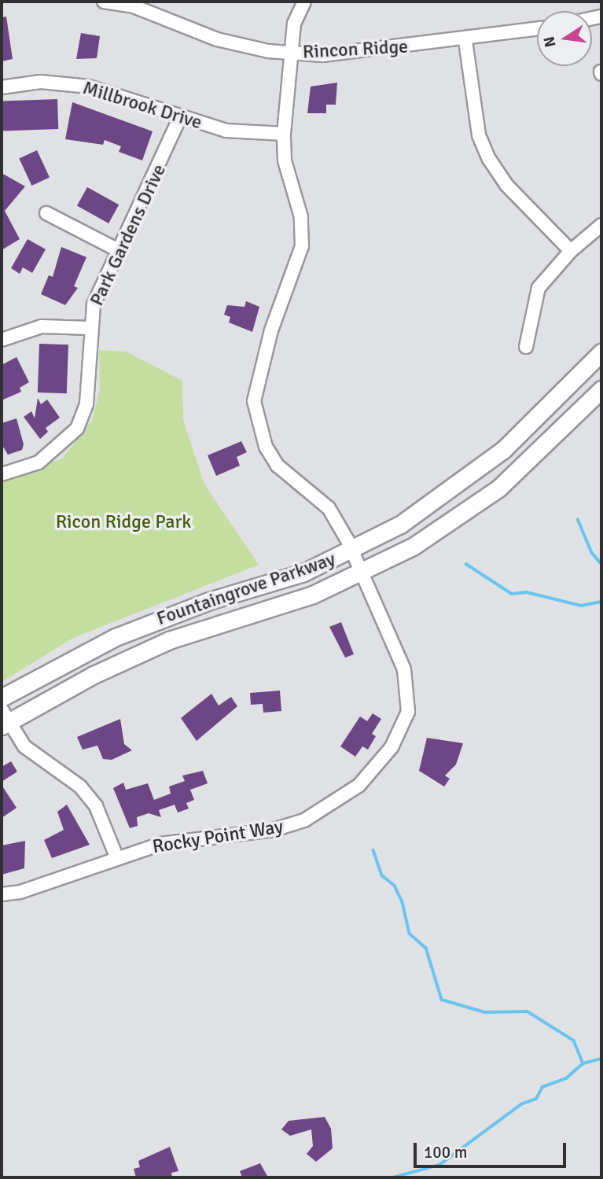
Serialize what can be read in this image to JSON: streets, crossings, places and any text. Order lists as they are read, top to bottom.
{
  "streets": {
    "main road": ["Fountaingrove Parkway"],
    "street": [
      "Rincon Ridge",
      "Millbrook Drive",
      "Park Gardens Drive",
      "Rocky Point Way"
    ]
  },
  "crossings": [
    ["Rincon Ridge", "Rocky Point Way"],
    ["Millbrook Drive", "Park Gardens Drive"],
    ["Millbrook Drive", "Rocky Point Way"],
    ["Fountaingrove Parkway", "Rocky Point Way"]
  ],
  "parks": ["Ricon Ridge Park"],
  "scale_bar": "100 m",
  "north": "left"
}
